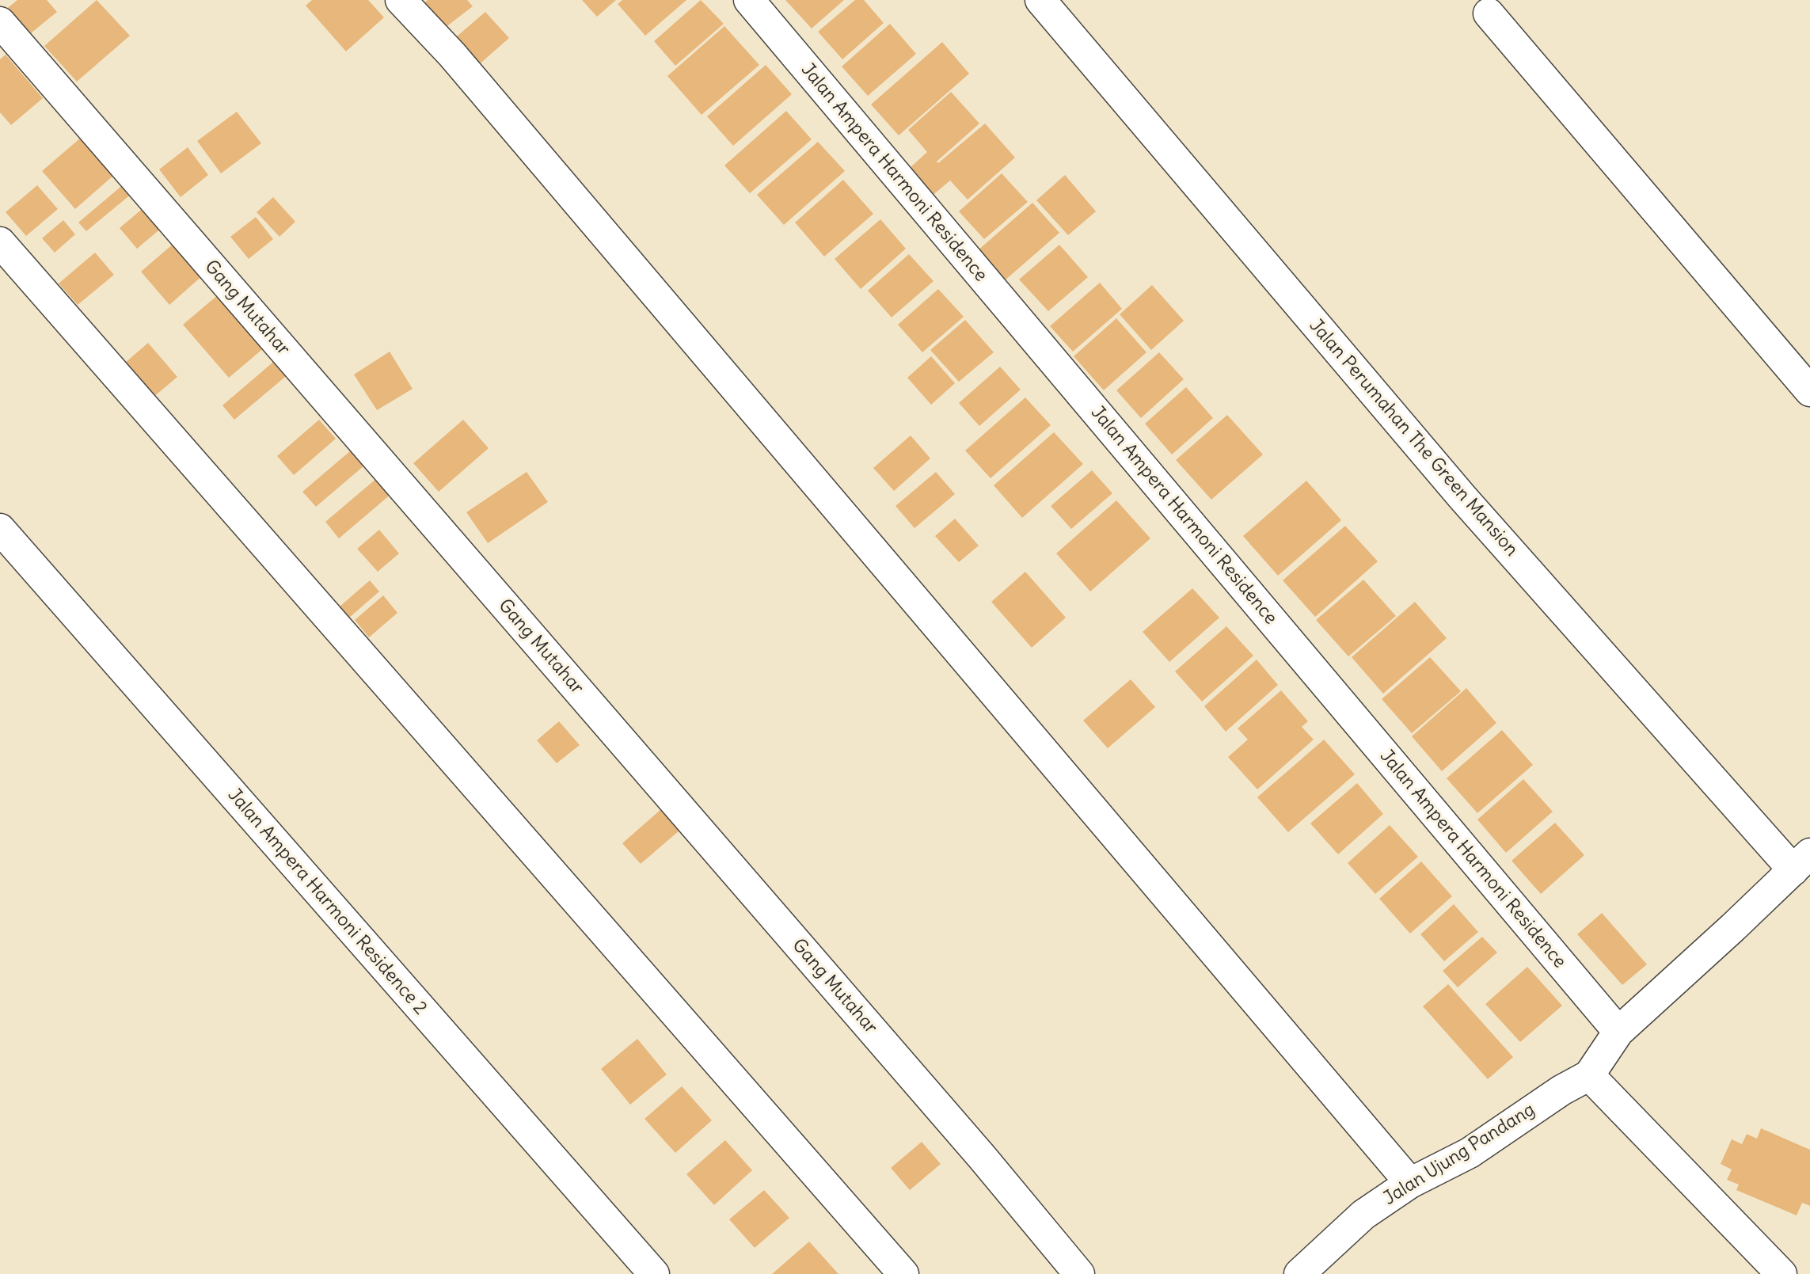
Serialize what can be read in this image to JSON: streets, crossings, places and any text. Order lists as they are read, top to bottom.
{
  "streets": {
    "street": [
      "Jalan Ampera Harmoni Residence",
      "Gang Mutahar",
      "Jalan Perumahan The Green Mansion",
      "Jalan Ampera Harmoni Residence 2",
      "Jalan Ujung Pandang"
    ]
  },
  "crossings": [
    ["Jalan Ampera Harmoni Residence", "Jalan Ujung Pandang"],
    ["Jalan Perumahan The Green Mansion", "Jalan Ujung Pandang"]
  ]
}
